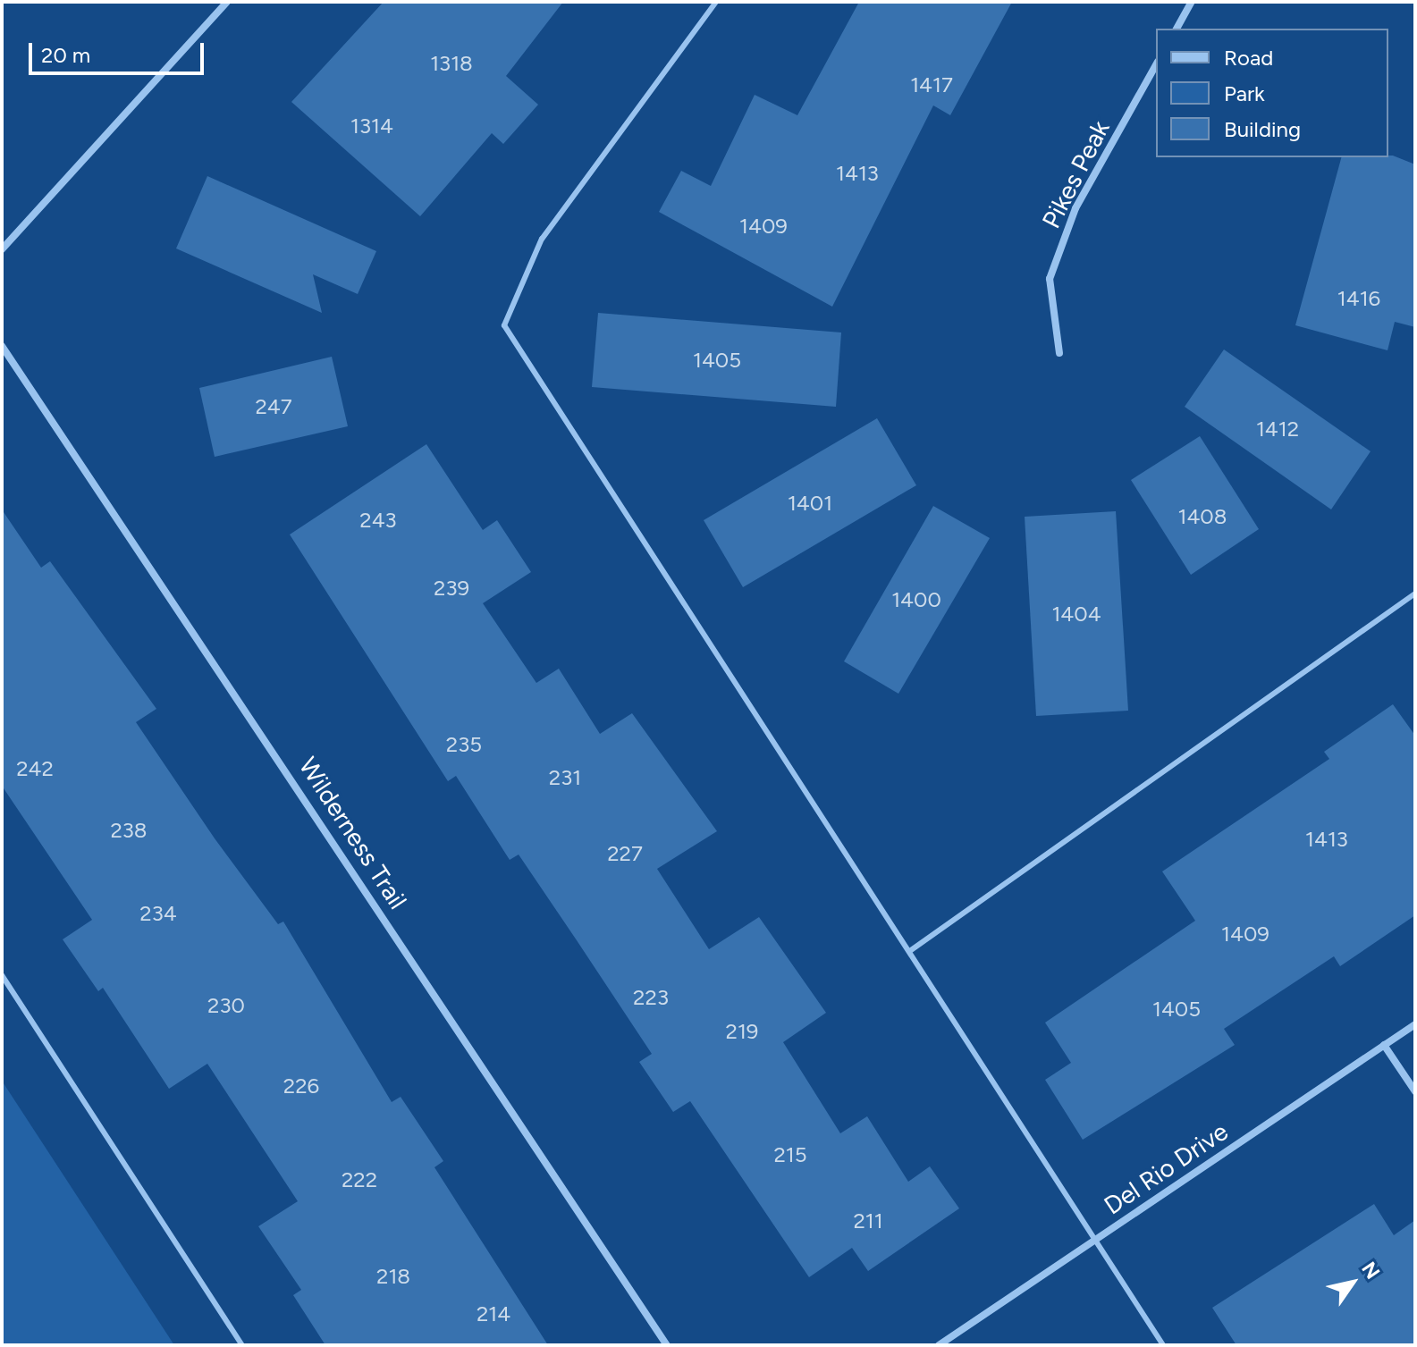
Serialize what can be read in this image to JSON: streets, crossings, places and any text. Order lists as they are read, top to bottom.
{
  "streets": {
    "street": ["Pikes Peak", "Wilderness Trail", "Del Rio Drive"]
  },
  "house_numbers": [
    "1318",
    "1417",
    "1314",
    "1413",
    "1409",
    "1416",
    "1405",
    "247",
    "1412",
    "1401",
    "1408",
    "243",
    "239",
    "1400",
    "1404",
    "235",
    "242",
    "231",
    "238",
    "1413",
    "227",
    "234",
    "1409",
    "223",
    "230",
    "1405",
    "219",
    "226",
    "215",
    "222",
    "211",
    "218",
    "214"
  ],
  "legend": ["Road", "Park", "Building"],
  "scale_bar": "20 m",
  "north": "top right"
}
